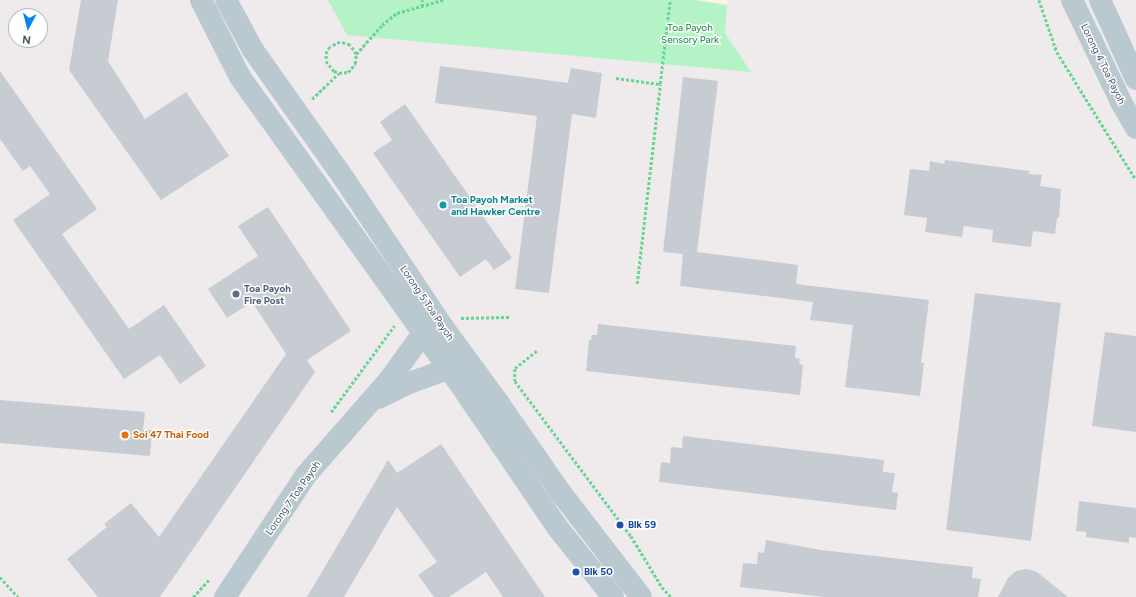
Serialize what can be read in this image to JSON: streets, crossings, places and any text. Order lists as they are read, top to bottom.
{
  "streets": {
    "street": ["Lorong 4 Toa Payoh", "Lorong 5 Toa Payoh", "Lorong 7 Toa Payoh"]
  },
  "crossings": [
    ["Lorong 5 Toa Payoh", "Lorong 7 Toa Payoh"]
  ],
  "parks": ["Toa Payoh Sensory Park"],
  "places": [
    "Toa Payoh Market and Hawker Centre",
    "Toa Payoh Fire Post",
    "Soi 47 Thai Food",
    "Blk 59",
    "Blk 50"
  ],
  "north": "bottom"
}
